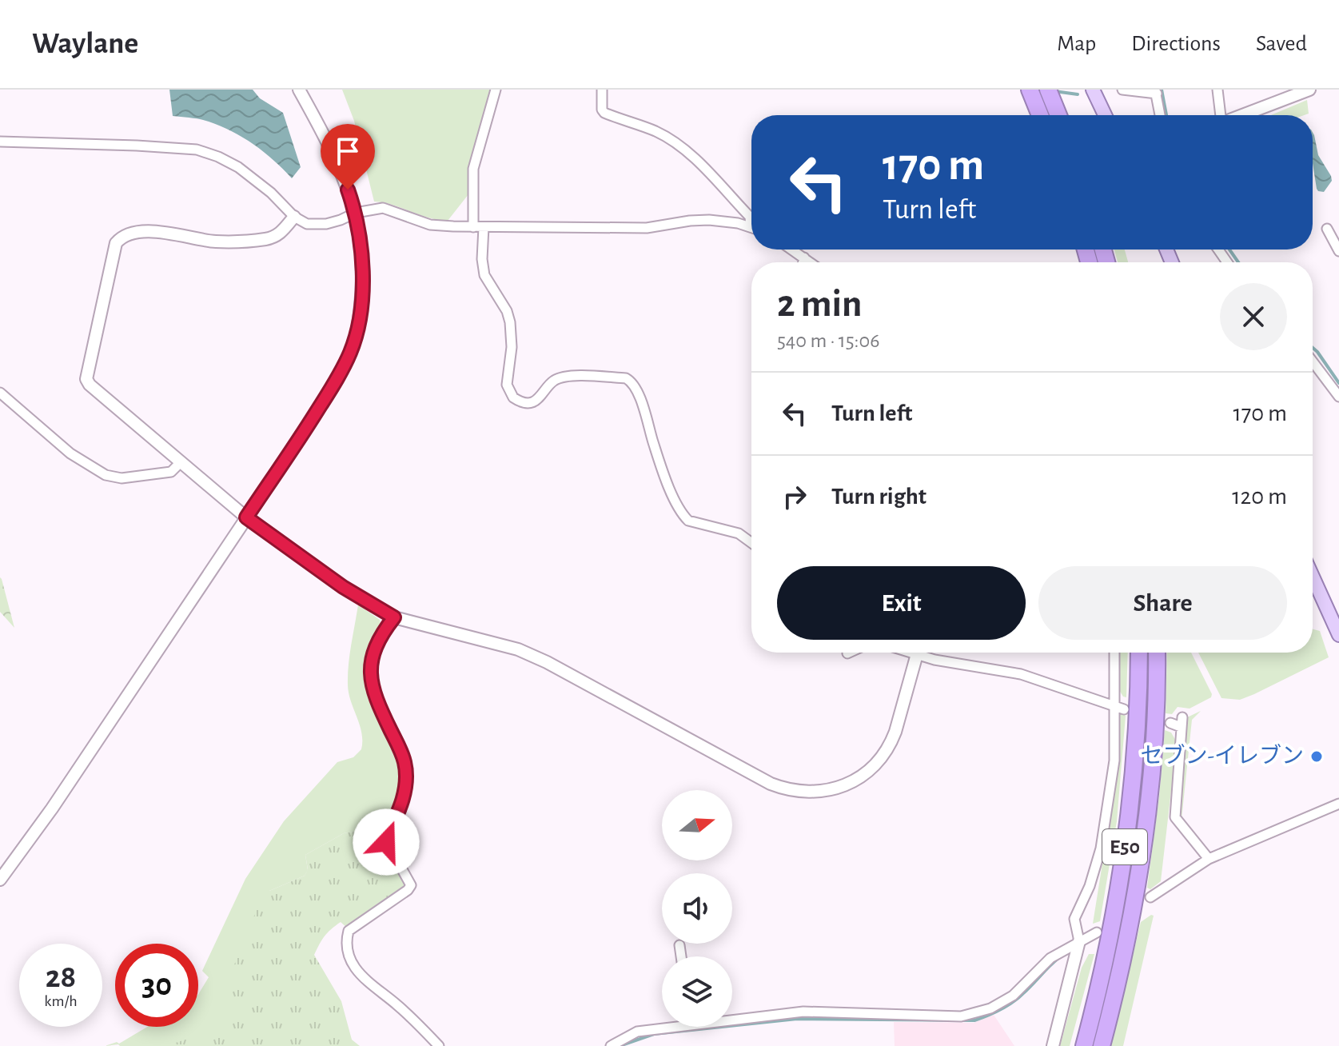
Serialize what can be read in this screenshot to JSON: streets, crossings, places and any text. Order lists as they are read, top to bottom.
{
  "streets": {
    "highway": ["E50"]
  },
  "places": ["セブン-イレブン"],
  "north": "right",
  "page": {
    "header": "Waylane",
    "nav": ["Map", "Directions", "Saved"],
    "turn": ["170 m", "Turn left"],
    "heading": ["2 min", "540 m · 15:06"],
    "list": [
      {
        "name": "Turn left",
        "value": "170 m"
      },
      {
        "name": "Turn right",
        "value": "120 m"
      }
    ],
    "buttons": ["Exit", "Share"],
    "speed": "28 km/h",
    "limit": "30"
  }
}
